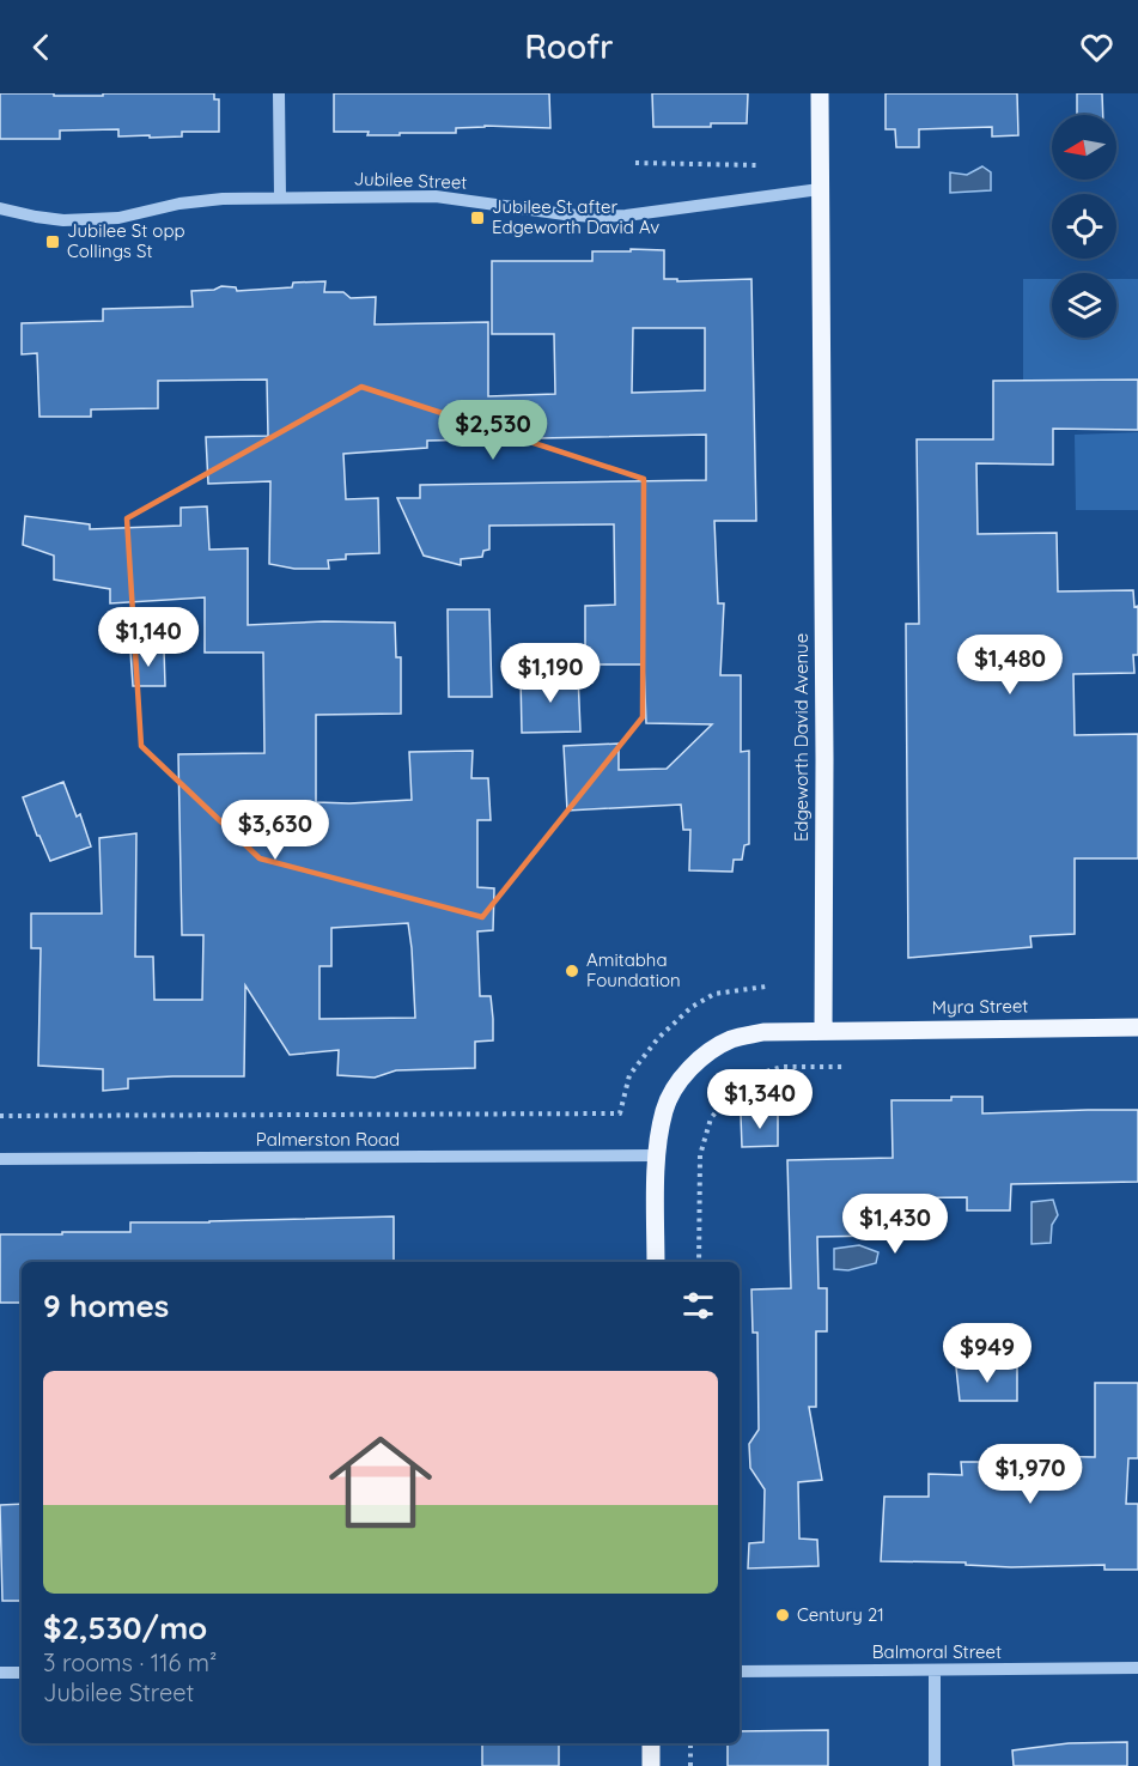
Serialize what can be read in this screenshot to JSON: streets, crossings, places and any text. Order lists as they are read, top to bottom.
{
  "streets": {
    "main road": ["Edgeworth David Avenue", "Myra Street"],
    "street": ["Jubilee Street", "Palmerston Road", "Balmoral Street"]
  },
  "crossings": [
    ["Jubilee Street", "Edgeworth David Avenue"],
    ["Edgeworth David Avenue", "Myra Street"]
  ],
  "places": {
    "transit": ["Jubilee St after Edgeworth David Av", "Jubilee St opp Collings St"],
    "other": ["Amitabha Foundation", "Century 21"]
  },
  "north": "left",
  "page": {
    "header": "Roofr",
    "price": [
      "$2,530",
      "$1,140",
      "$1,480",
      "$1,190",
      "$3,630",
      "$1,340",
      "$1,430",
      "$949",
      "$1,970"
    ],
    "heading": "9 homes",
    "list": [
      {
        "name": "$2,530/mo",
        "note": "3 rooms · 116 m² · Jubilee Street"
      }
    ]
  }
}
